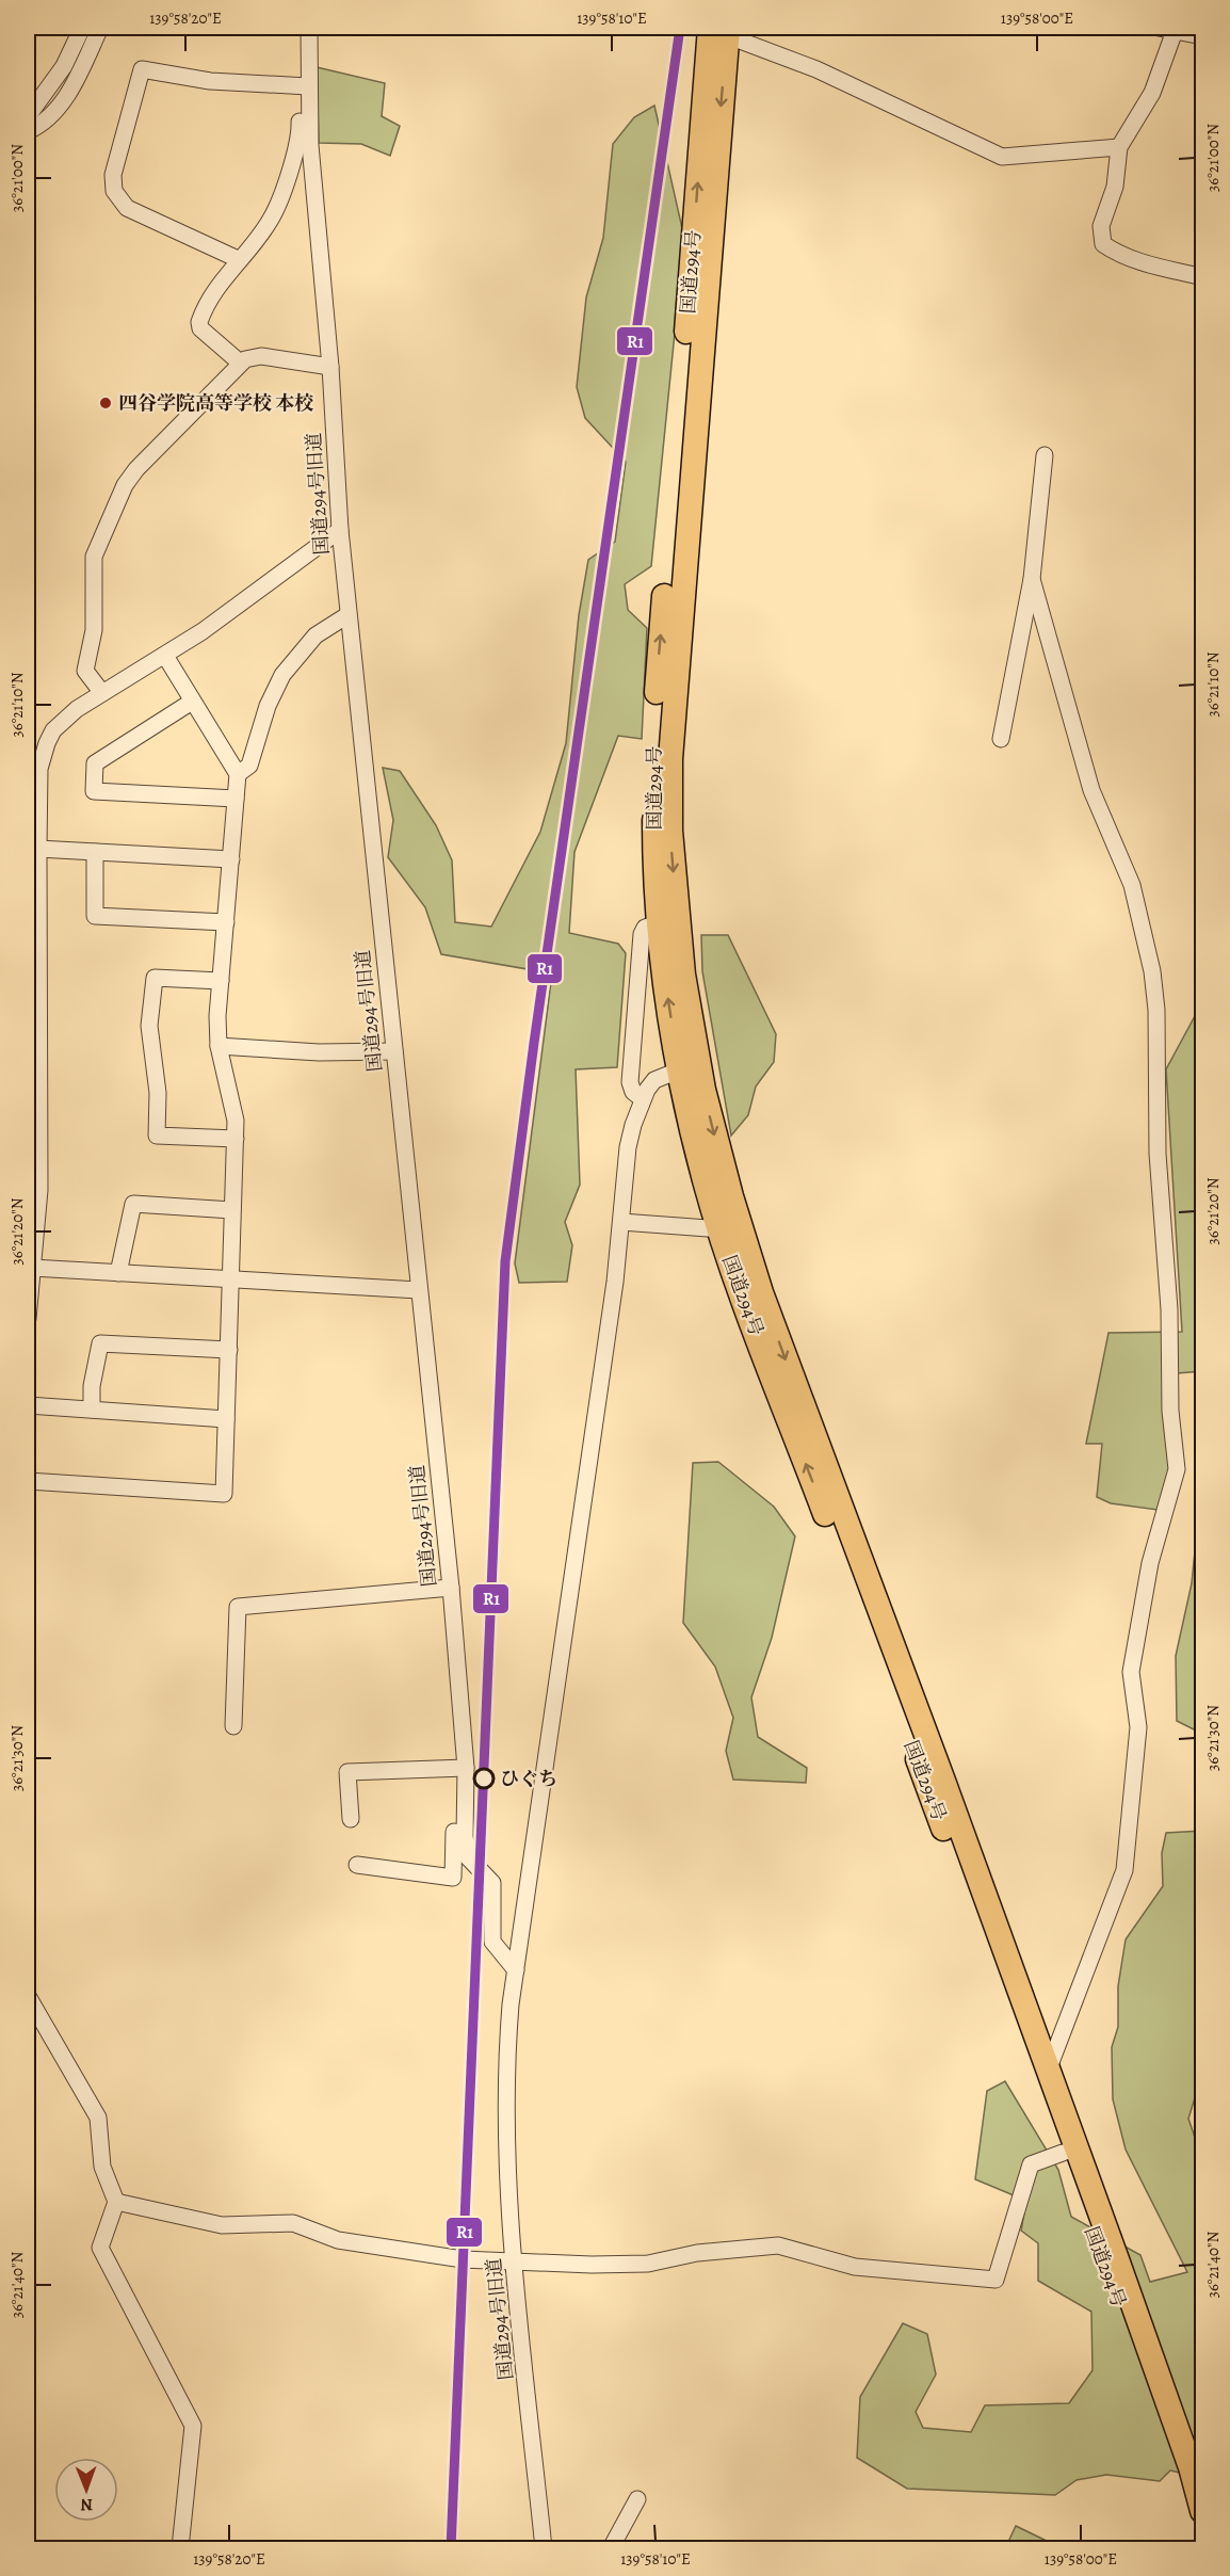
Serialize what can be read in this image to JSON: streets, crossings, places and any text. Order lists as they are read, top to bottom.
{
  "streets": {
    "highway": ["国道294号"],
    "street": ["国道294号旧道"]
  },
  "crossings": [
    ["国道294号", "国道294号旧道"]
  ],
  "places": ["四谷学院高等学校 本校", "ひぐち"],
  "lines": ["transit line R1"],
  "north": "bottom",
  "coordinates": [
    "139°58'20\"E",
    "139°58'10\"E",
    "139°58'00\"E",
    "36°21'00\"N",
    "36°21'10\"N",
    "36°21'20\"N",
    "36°21'30\"N",
    "36°21'40\"N"
  ]
}
